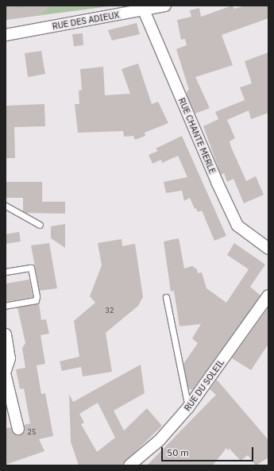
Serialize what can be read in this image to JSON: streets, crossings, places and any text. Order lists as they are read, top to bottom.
{
  "streets": {
    "street": ["RUE DES ADIEUX", "RUE CHANTE MERLE", "RUE DU SOLEIL"]
  },
  "crossings": [
    ["RUE DES ADIEUX", "RUE CHANTE MERLE"]
  ],
  "house_numbers": ["32", "25"],
  "scale_bar": "50 m"
}
